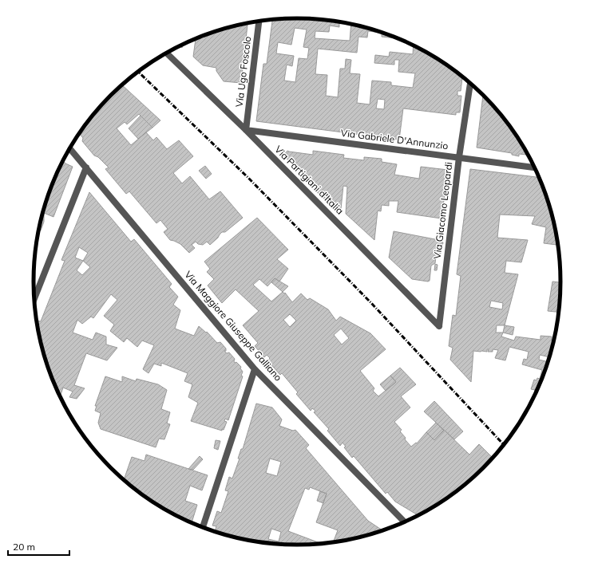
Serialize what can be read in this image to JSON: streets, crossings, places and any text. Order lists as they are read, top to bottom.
{
  "streets": {
    "street": [
      "Via Ugo Foscolo",
      "Via Gabriele D'Annunzio",
      "Via Partigiani d'Italia",
      "Via Giacomo Leopardi",
      "Via Maggiore Giuseppe Galliano"
    ]
  },
  "crossings": [
    ["Via Ugo Foscolo", "Via Gabriele D'Annunzio"],
    ["Via Ugo Foscolo", "Via Partigiani d'Italia"],
    ["Via Gabriele D'Annunzio", "Via Partigiani d'Italia"],
    ["Via Gabriele D'Annunzio", "Via Giacomo Leopardi"],
    ["Via Partigiani d'Italia", "Via Giacomo Leopardi"]
  ],
  "scale_bar": "20 m"
}
